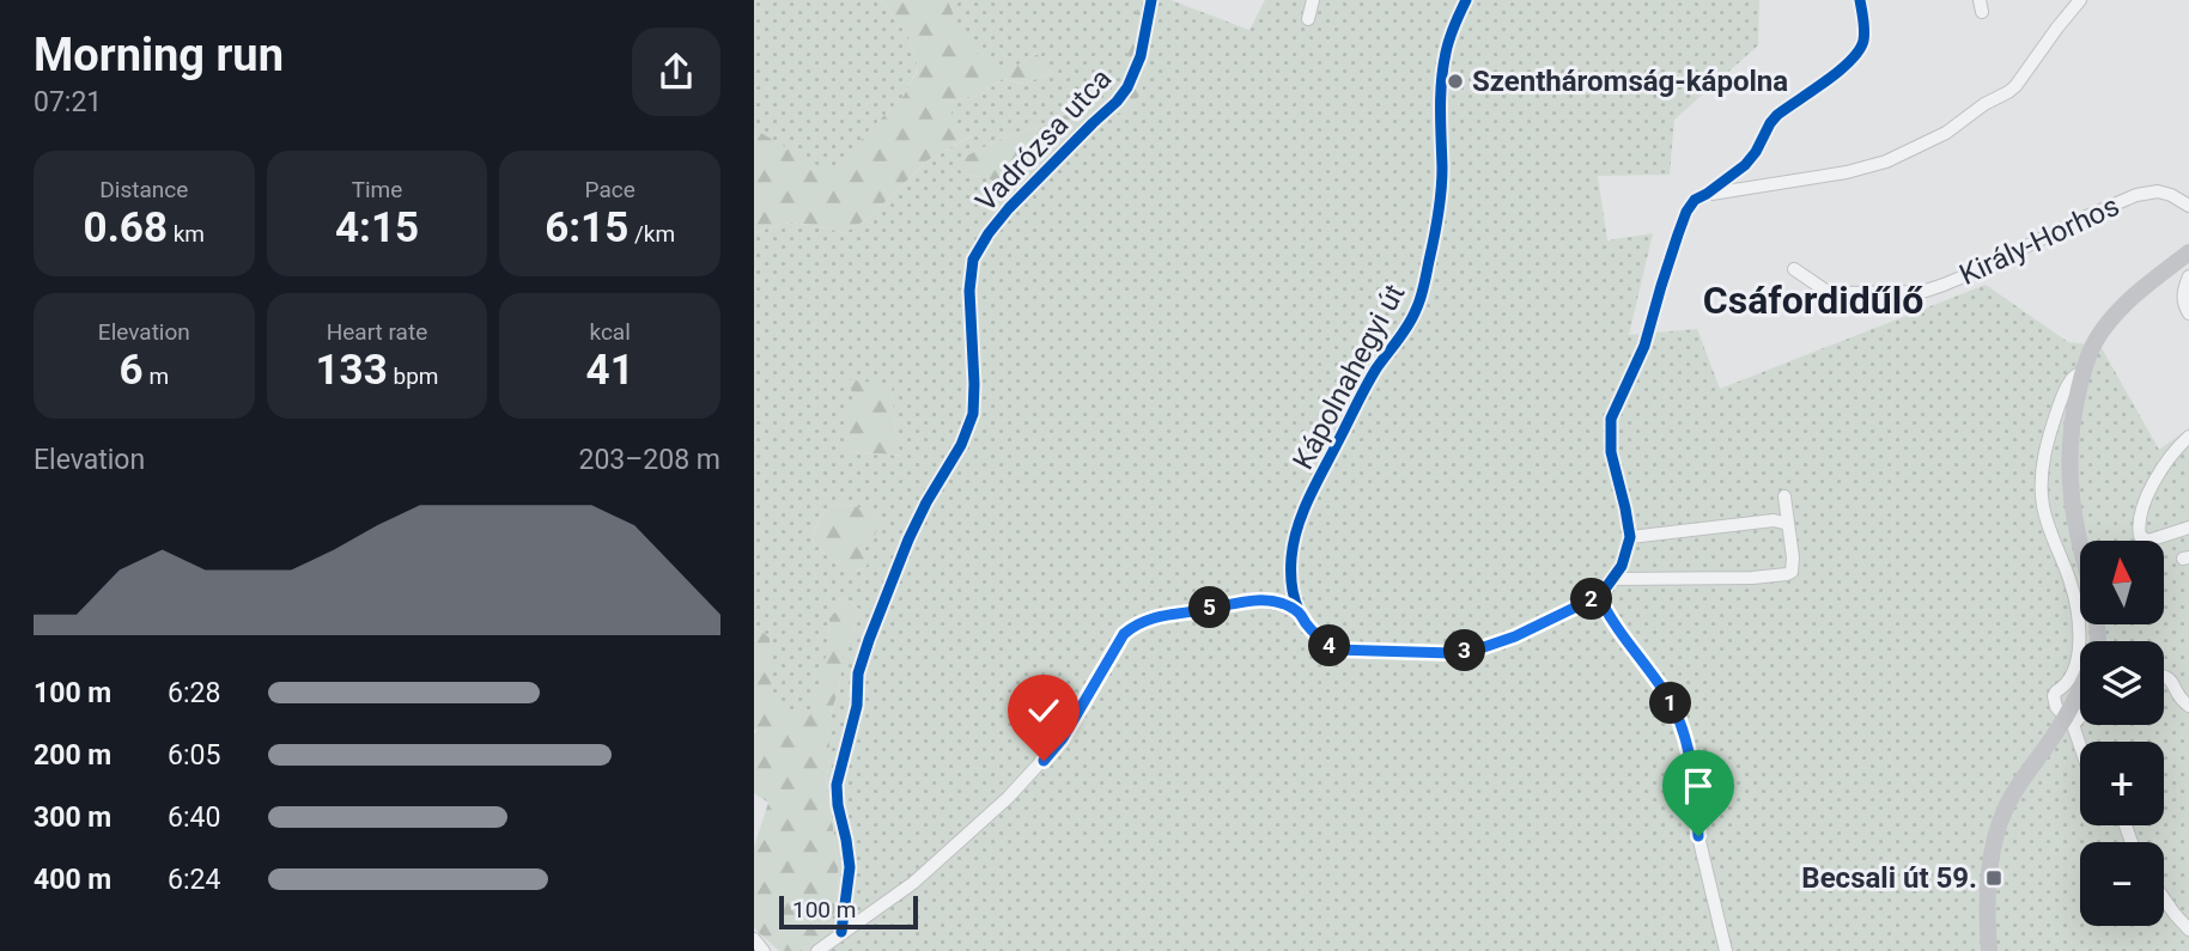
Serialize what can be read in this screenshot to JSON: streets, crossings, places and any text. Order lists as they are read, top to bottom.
{
  "streets": {
    "street": ["Vadrózsa utca", "Király-Horhos", "Kápolnahegyi út"]
  },
  "districts": ["Csáfordidűlő"],
  "places": {
    "other": ["Szentháromság-kápolna"],
    "transit": ["Becsali út 59."]
  },
  "scale_bar": "100 m",
  "north": "top",
  "page": {
    "heading": ["Morning run", "07:21"],
    "stats": [
      ["Distance", "0.68 km"],
      ["Time", "4:15"],
      ["Pace", "6:15 /km"],
      ["Elevation", "6 m"],
      ["Heart rate", "133 bpm"],
      ["kcal", "41"]
    ],
    "chart": ["Elevation", "203–208 m"],
    "map_buttons": ["+", "−"],
    "pins": [
      "2",
      "5",
      "4",
      "3",
      "1"
    ],
    "list": [
      {
        "name": "100 m",
        "note": "6:28"
      },
      {
        "name": "200 m",
        "note": "6:05"
      },
      {
        "name": "300 m",
        "note": "6:40"
      },
      {
        "name": "400 m",
        "note": "6:24"
      }
    ],
    "scale": "100 m"
  }
}
